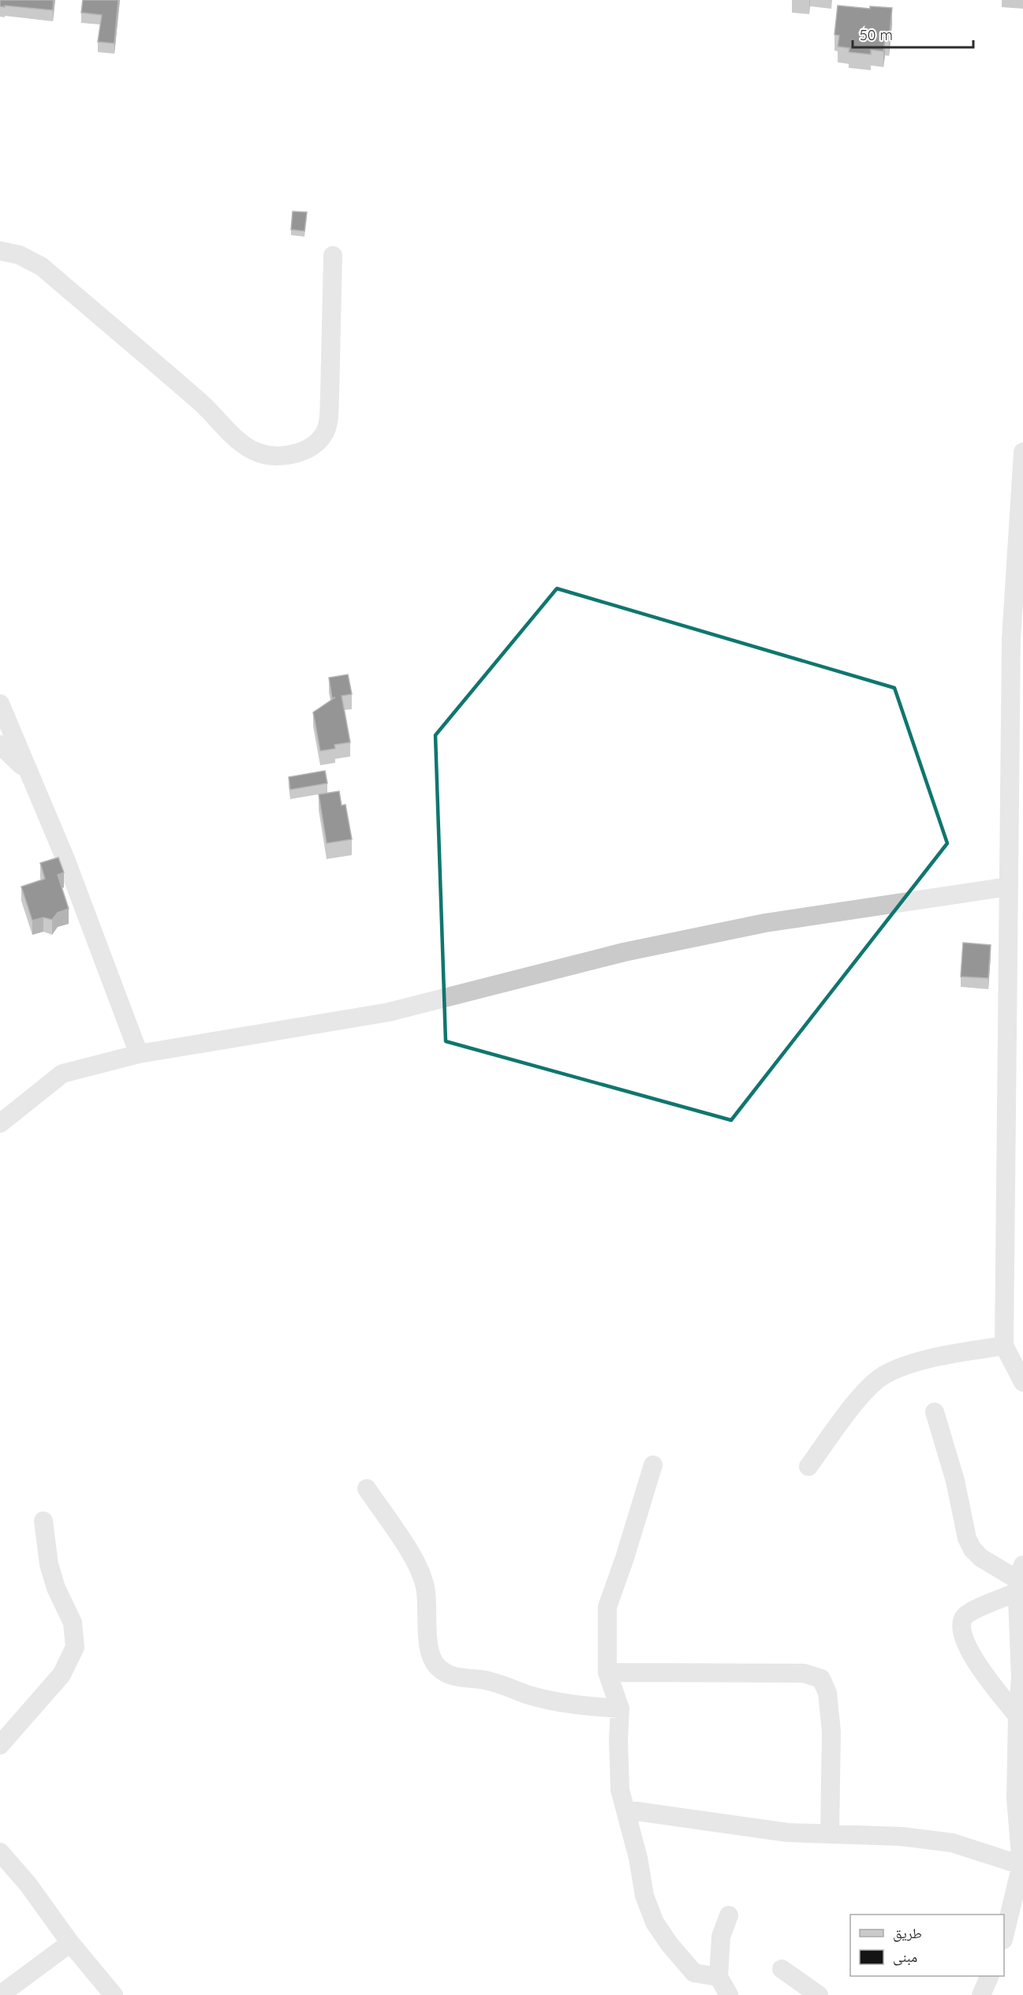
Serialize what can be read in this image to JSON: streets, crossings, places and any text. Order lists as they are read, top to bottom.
{
  "legend": ["طريق", "مبنى"],
  "scale_bar": "50 m"
}
